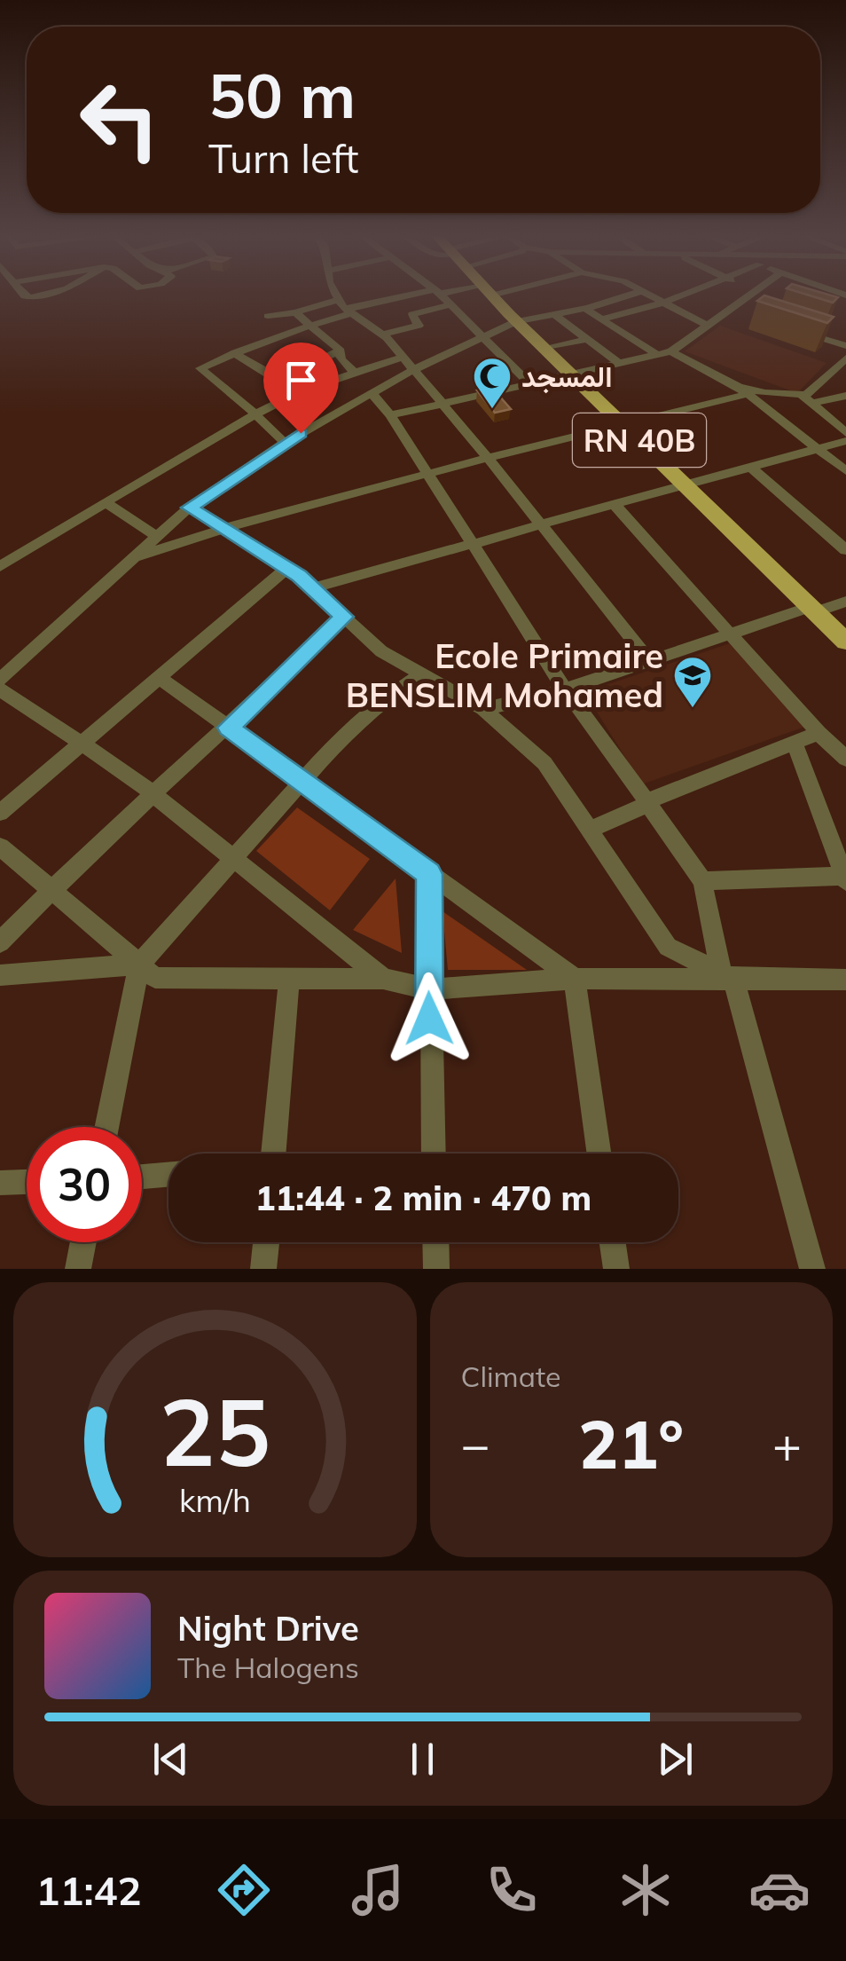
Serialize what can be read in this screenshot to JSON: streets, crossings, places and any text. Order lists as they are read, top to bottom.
{
  "streets": {
    "main road": ["RN 40B"]
  },
  "places": {
    "mosque": ["المسجد"],
    "school or university": ["Ecole Primaire BENSLIM Mohamed"]
  },
  "page": {
    "turn": ["50 m", "Turn left"],
    "limit": "30",
    "trip": "11:44 · 2 min · 470 m",
    "tile": "Climate",
    "heat": ["−", "21°", "+"],
    "song": ["Night Drive", "The Halogens"],
    "tabs": "11:42",
    "gauge": ["25", "km/h"]
  }
}
